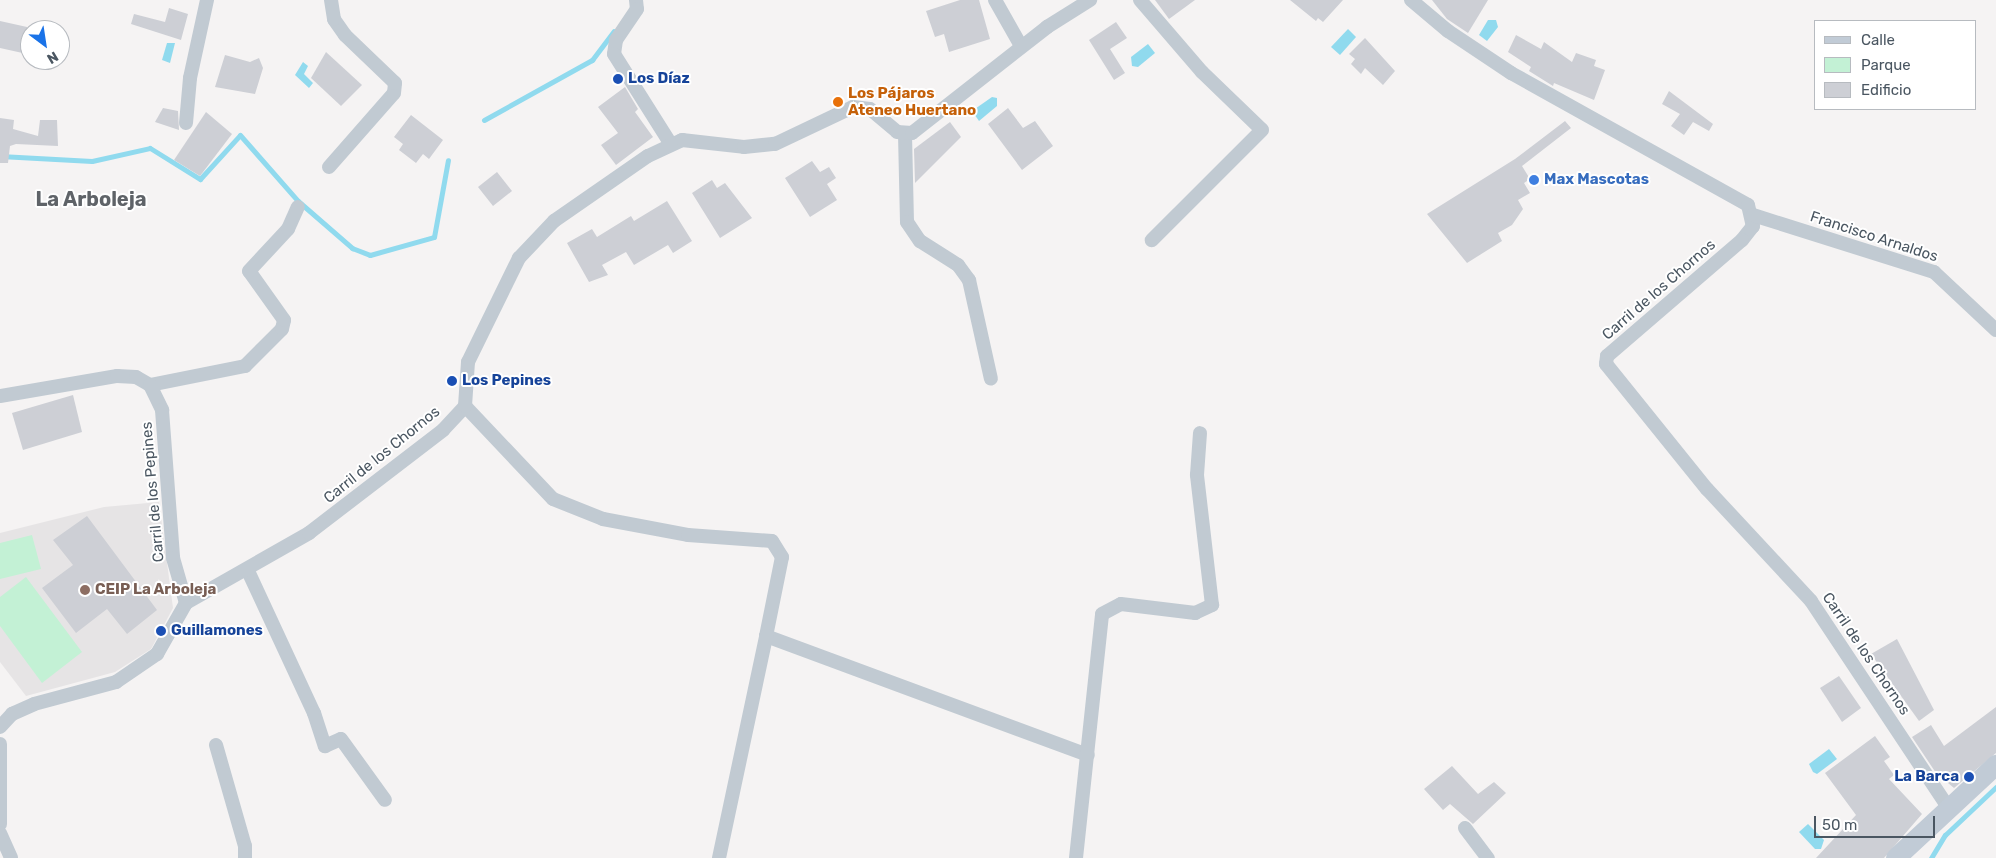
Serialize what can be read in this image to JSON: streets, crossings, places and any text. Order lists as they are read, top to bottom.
{
  "streets": {
    "street": ["Francisco Arnaldos", "Carril de los Chornos", "Carril de los Pepines"]
  },
  "crossings": [
    ["Francisco Arnaldos", "Carril de los Chornos"],
    ["Carril de los Chornos", "Carril de los Pepines"]
  ],
  "districts": ["La Arboleja"],
  "places": [
    "Los Díaz",
    "Los Pájaros Ateneo Huertano",
    "Max Mascotas",
    "Los Pepines",
    "CEIP La Arboleja",
    "Guillamones",
    "La Barca"
  ],
  "legend": ["Calle", "Parque", "Edificio"],
  "scale_bar": "50 m",
  "north": "bottom right"
}
